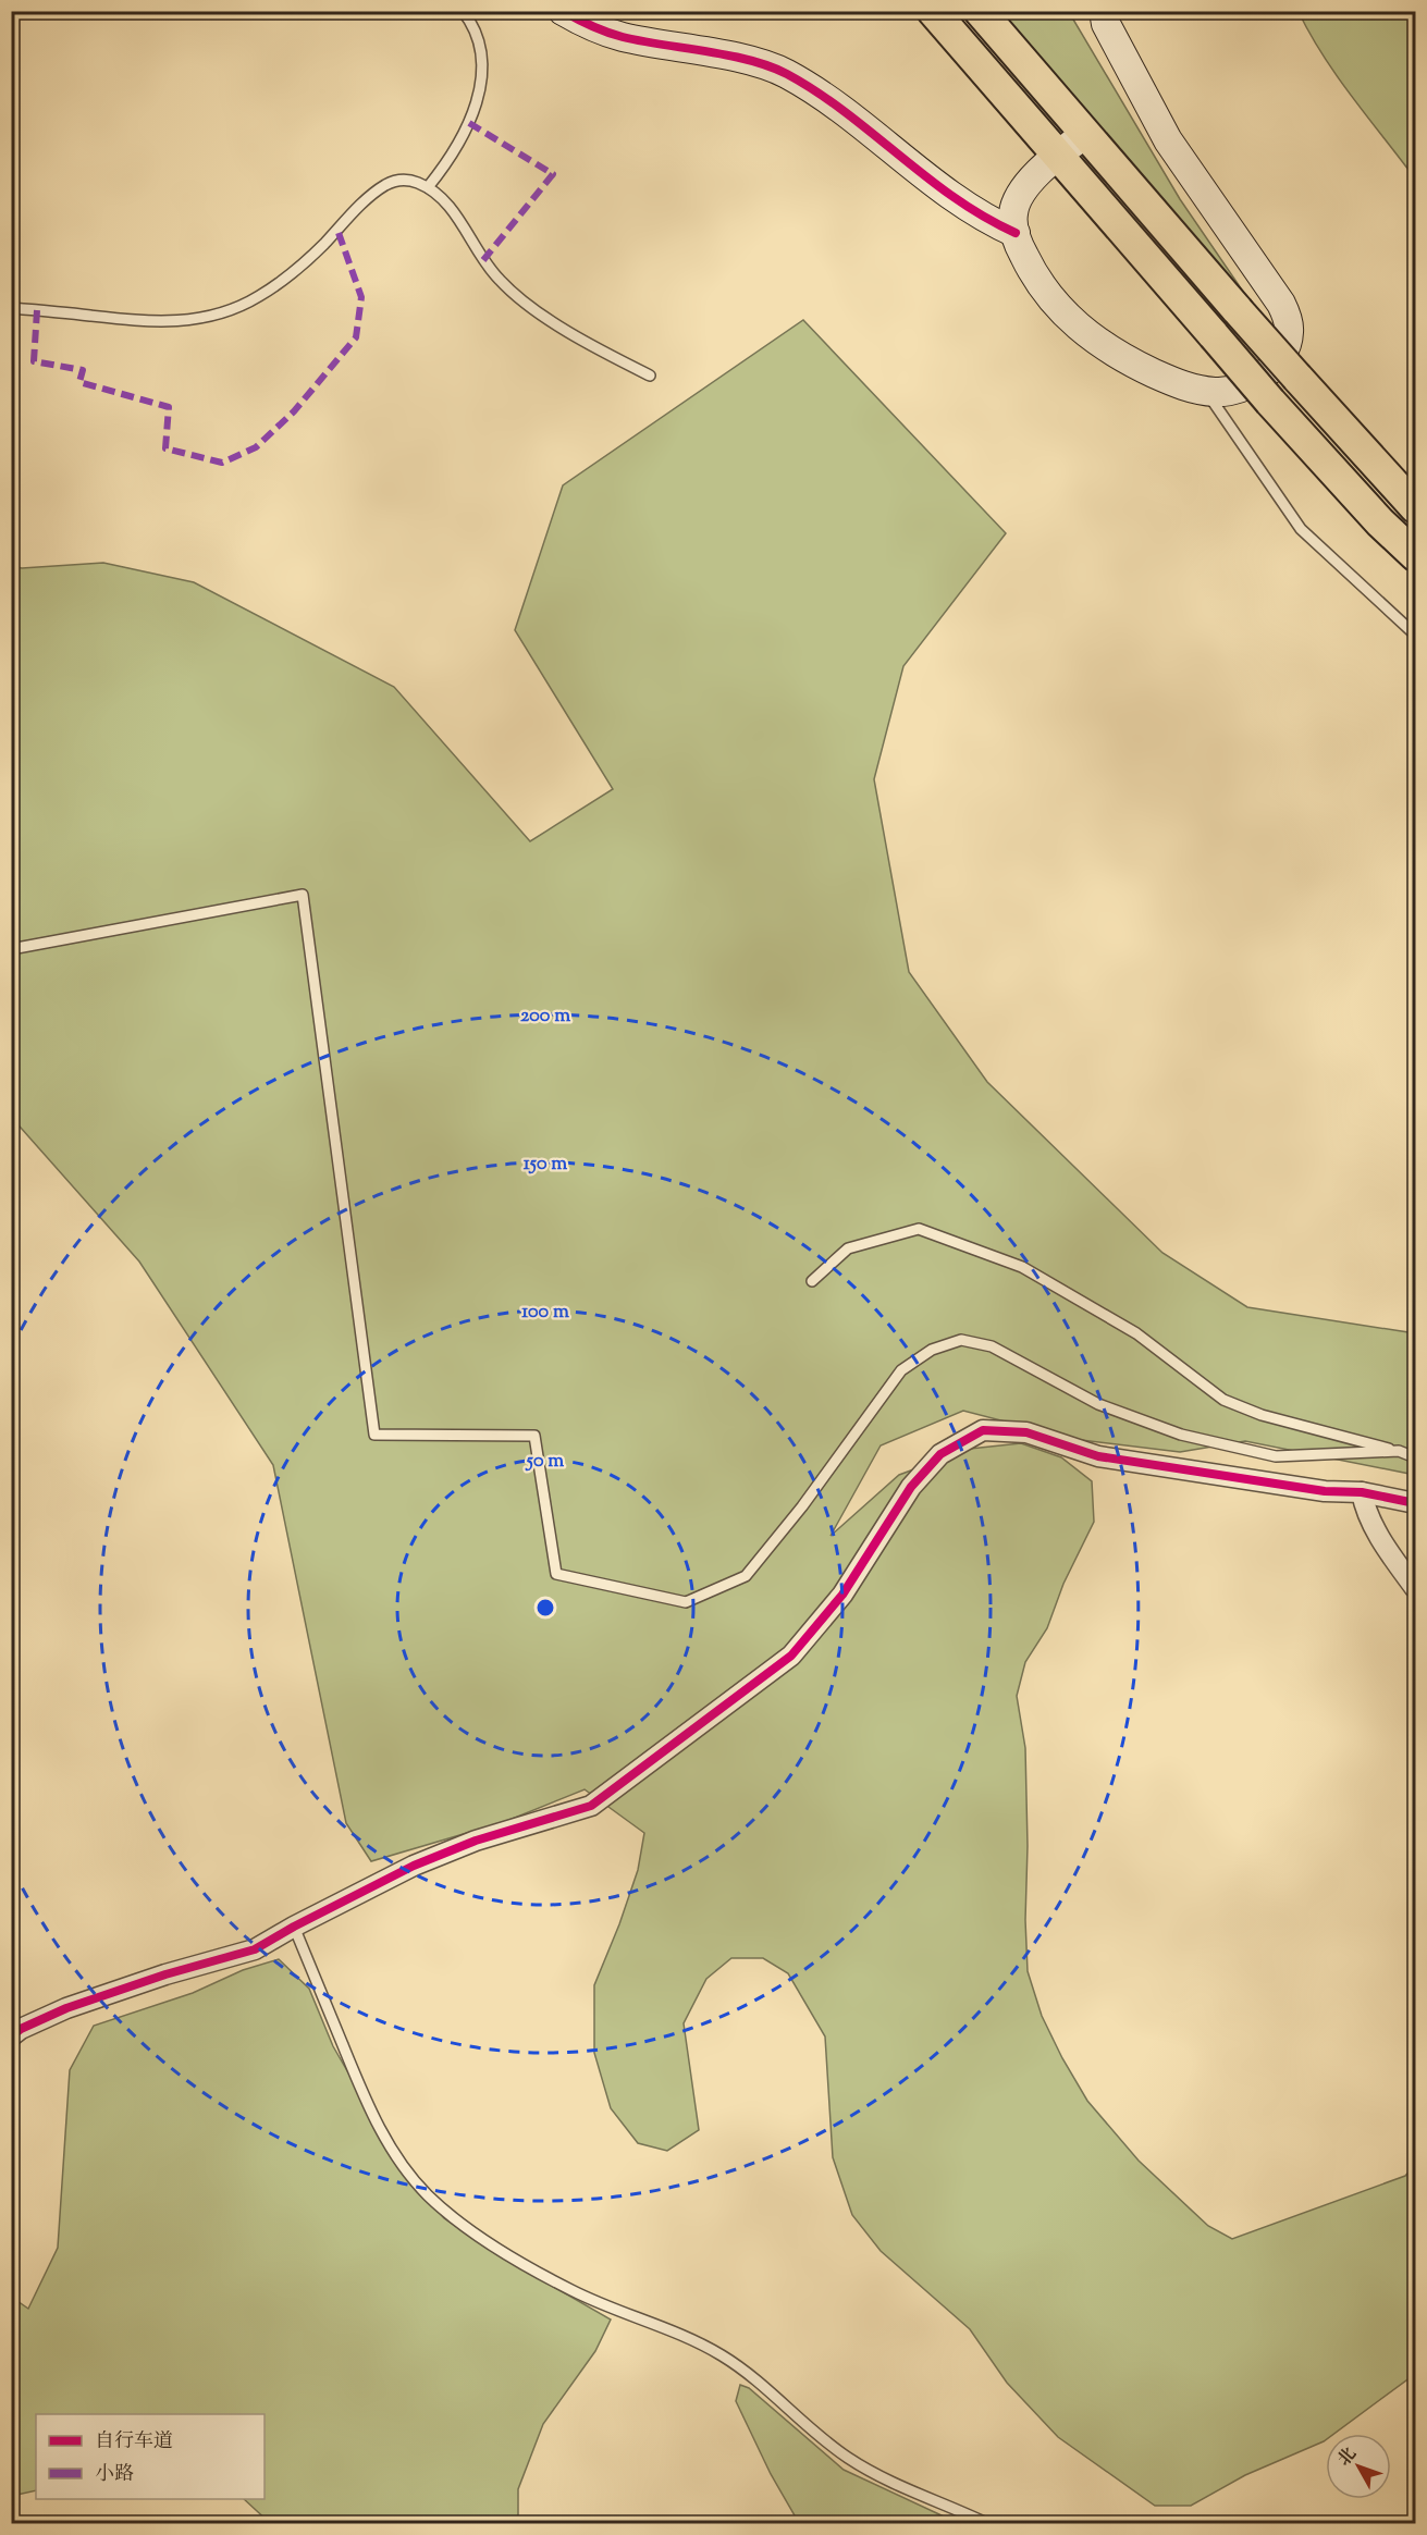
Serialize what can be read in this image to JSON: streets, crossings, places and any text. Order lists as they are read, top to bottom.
{
  "legend": ["自行车道", "小路"],
  "north": "top left",
  "rings": [
    "200 m",
    "150 m",
    "100 m",
    "50 m"
  ]
}
